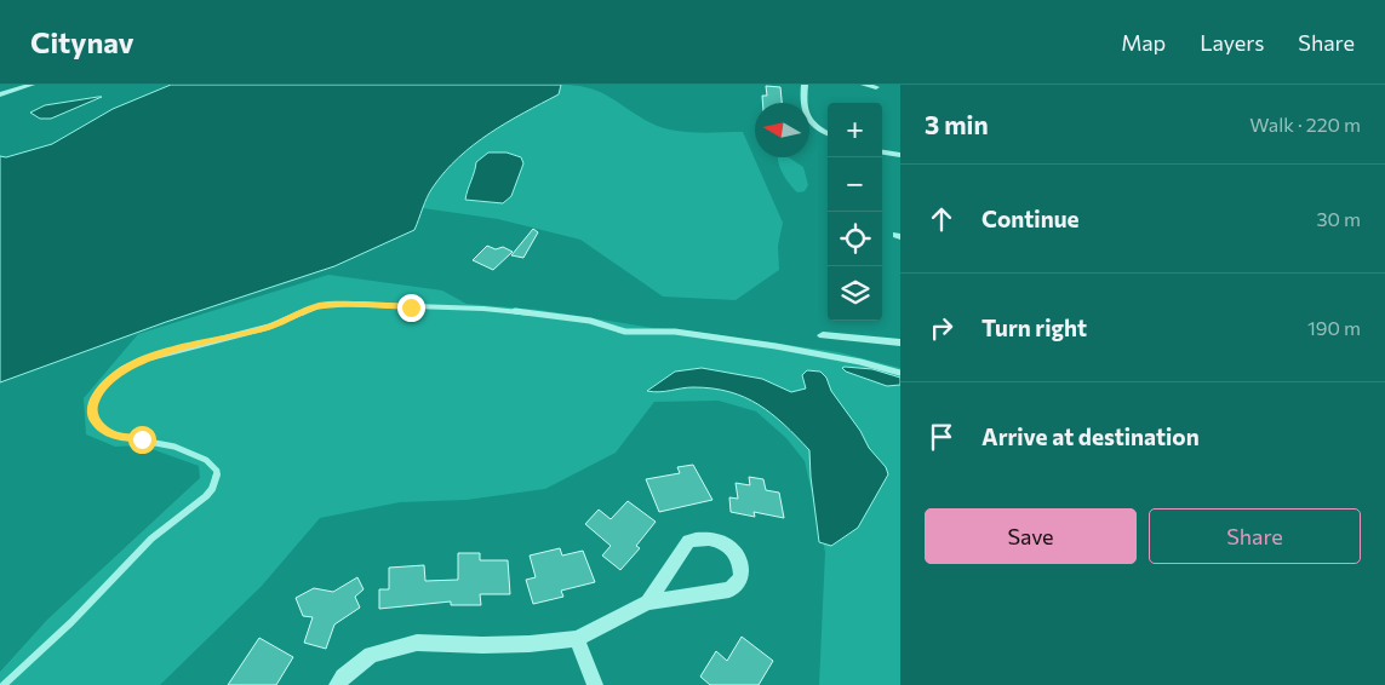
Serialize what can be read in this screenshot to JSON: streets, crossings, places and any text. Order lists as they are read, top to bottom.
{
  "north": "left",
  "page": {
    "header": "Citynav",
    "nav": ["Map", "Layers", "Share"],
    "heading": ["3 min", "Walk · 220 m"],
    "map_buttons": ["+", "−"],
    "list": [
      ["Continue", "30 m"],
      ["Turn right", "190 m"],
      "Arrive at destination"
    ],
    "buttons": ["Save", "Share"]
  }
}
